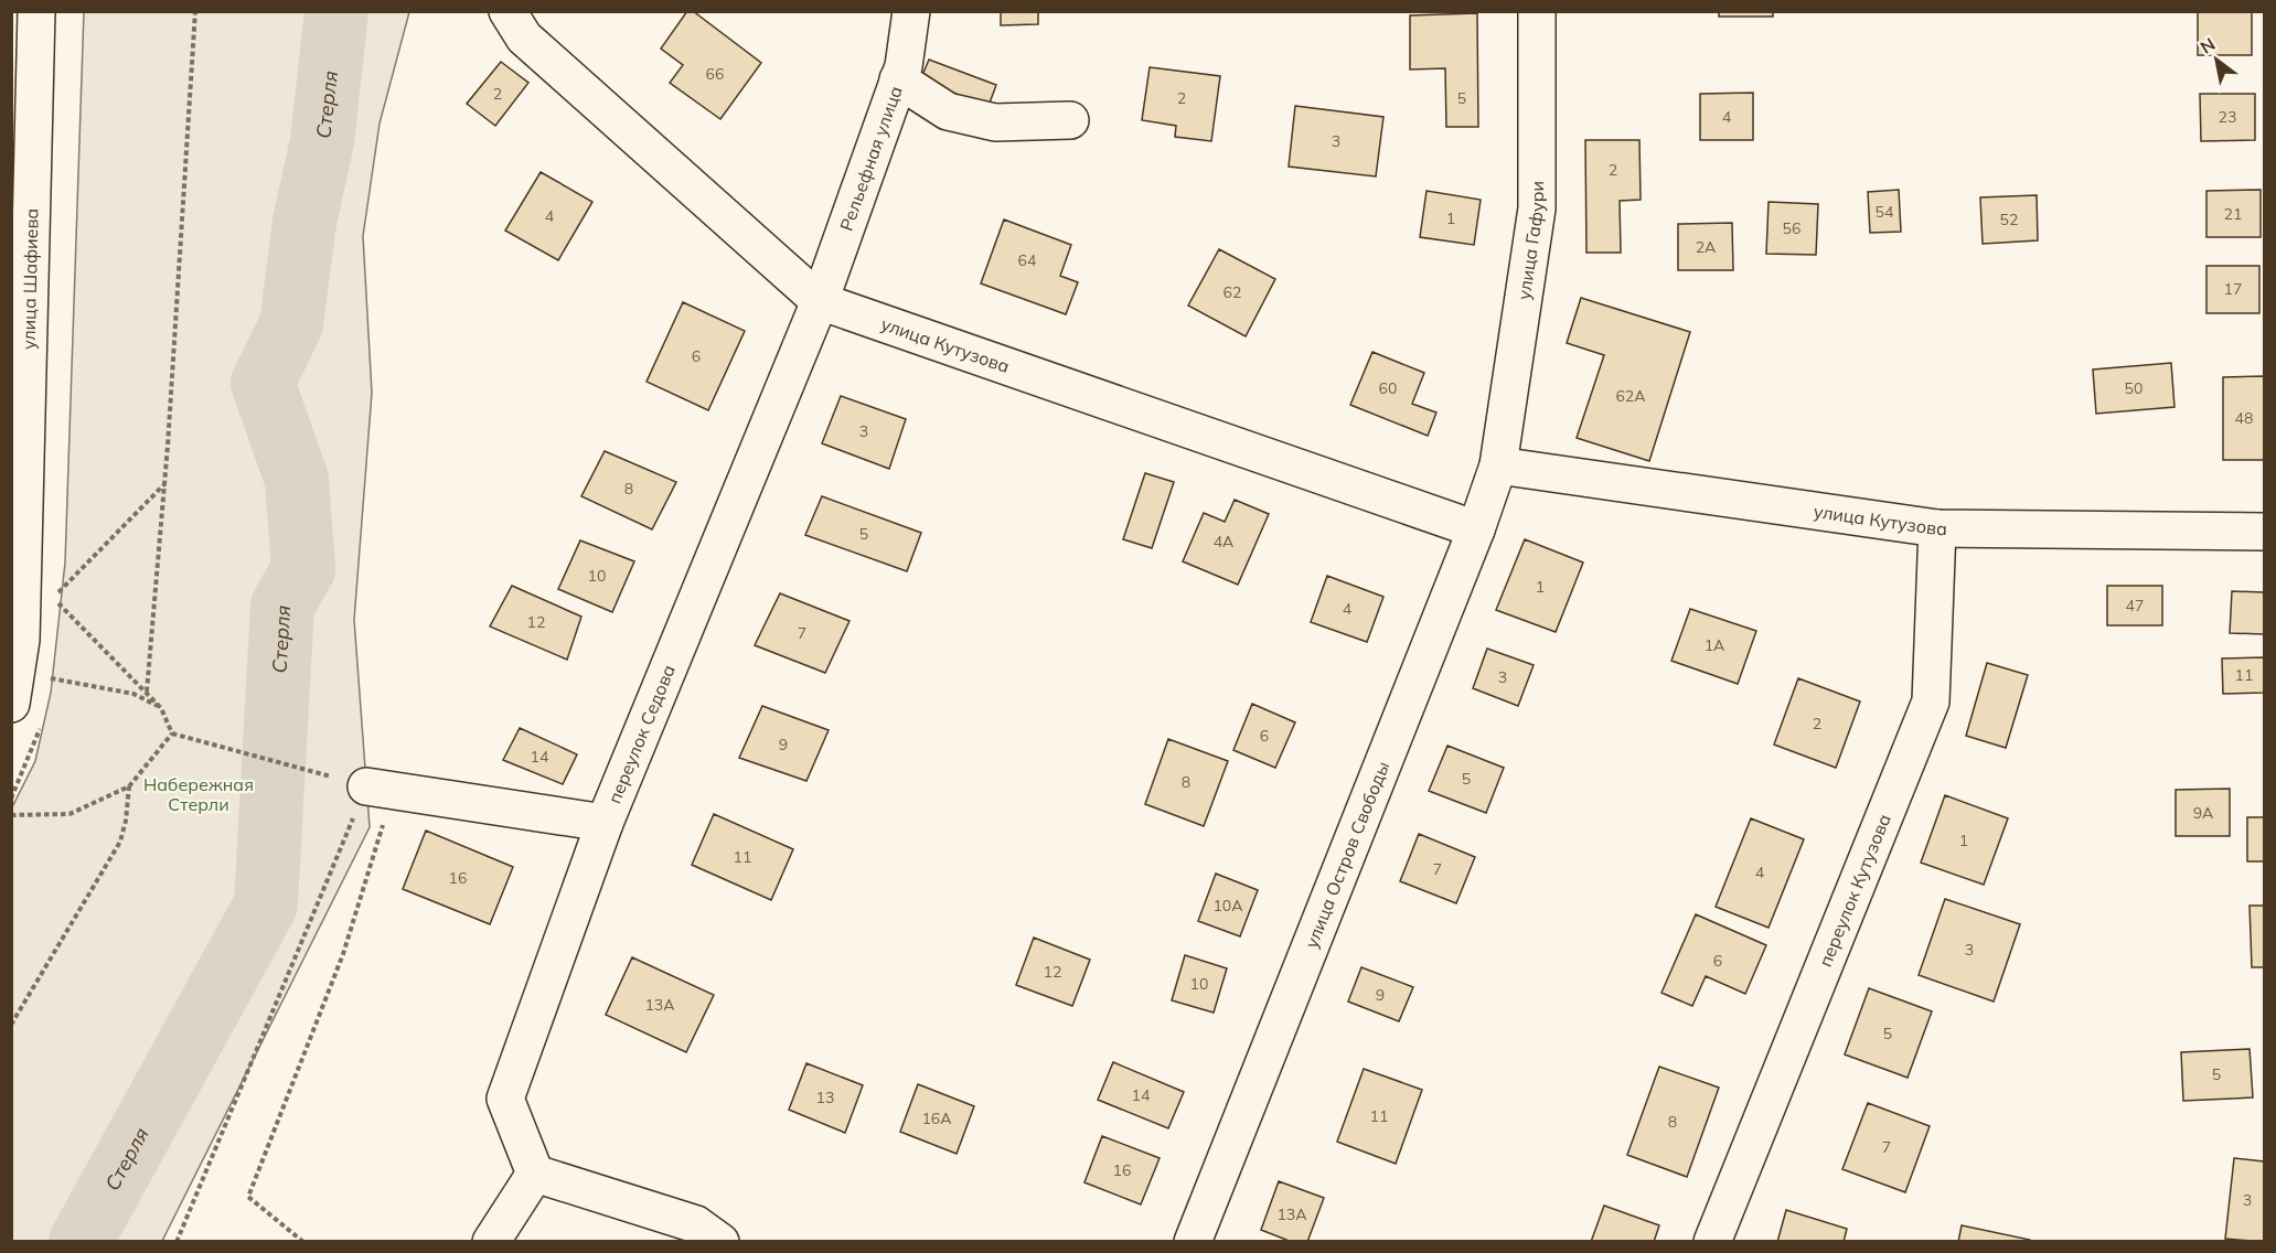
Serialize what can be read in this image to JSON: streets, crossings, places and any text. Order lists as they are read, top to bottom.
{
  "streets": {
    "street": [
      "Рельефная улица",
      "улица Гафури",
      "улица Шафиева",
      "улица Кутузова",
      "переулок Седова",
      "улица Остров Свободы",
      "переулок Кутузова"
    ]
  },
  "crossings": [
    ["Рельефная улица", "улица Кутузова"],
    ["Рельефная улица", "переулок Седова"],
    ["улица Гафури", "улица Кутузова"],
    ["улица Гафури", "улица Остров Свободы"],
    ["улица Кутузова", "переулок Седова"],
    ["улица Кутузова", "улица Остров Свободы"],
    ["улица Кутузова", "переулок Кутузова"]
  ],
  "water": ["Стерля"],
  "parks": ["Набережная Стерли"],
  "house_numbers": [
    "66",
    "2",
    "2",
    "5",
    "4",
    "23",
    "3",
    "2",
    "54",
    "21",
    "4",
    "1",
    "52",
    "56",
    "2А",
    "64",
    "17",
    "62",
    "6",
    "60",
    "50",
    "62А",
    "48",
    "3",
    "8",
    "5",
    "4А",
    "10",
    "1",
    "47",
    "4",
    "12",
    "7",
    "1А",
    "11",
    "3",
    "2",
    "6",
    "9",
    "14",
    "5",
    "8",
    "9А",
    "1",
    "11",
    "7",
    "4",
    "16",
    "10А",
    "3",
    "6",
    "12",
    "10",
    "9",
    "13А",
    "5",
    "5",
    "14",
    "13",
    "11",
    "16А",
    "8",
    "7",
    "16",
    "3",
    "13А"
  ],
  "north": "top left"
}
